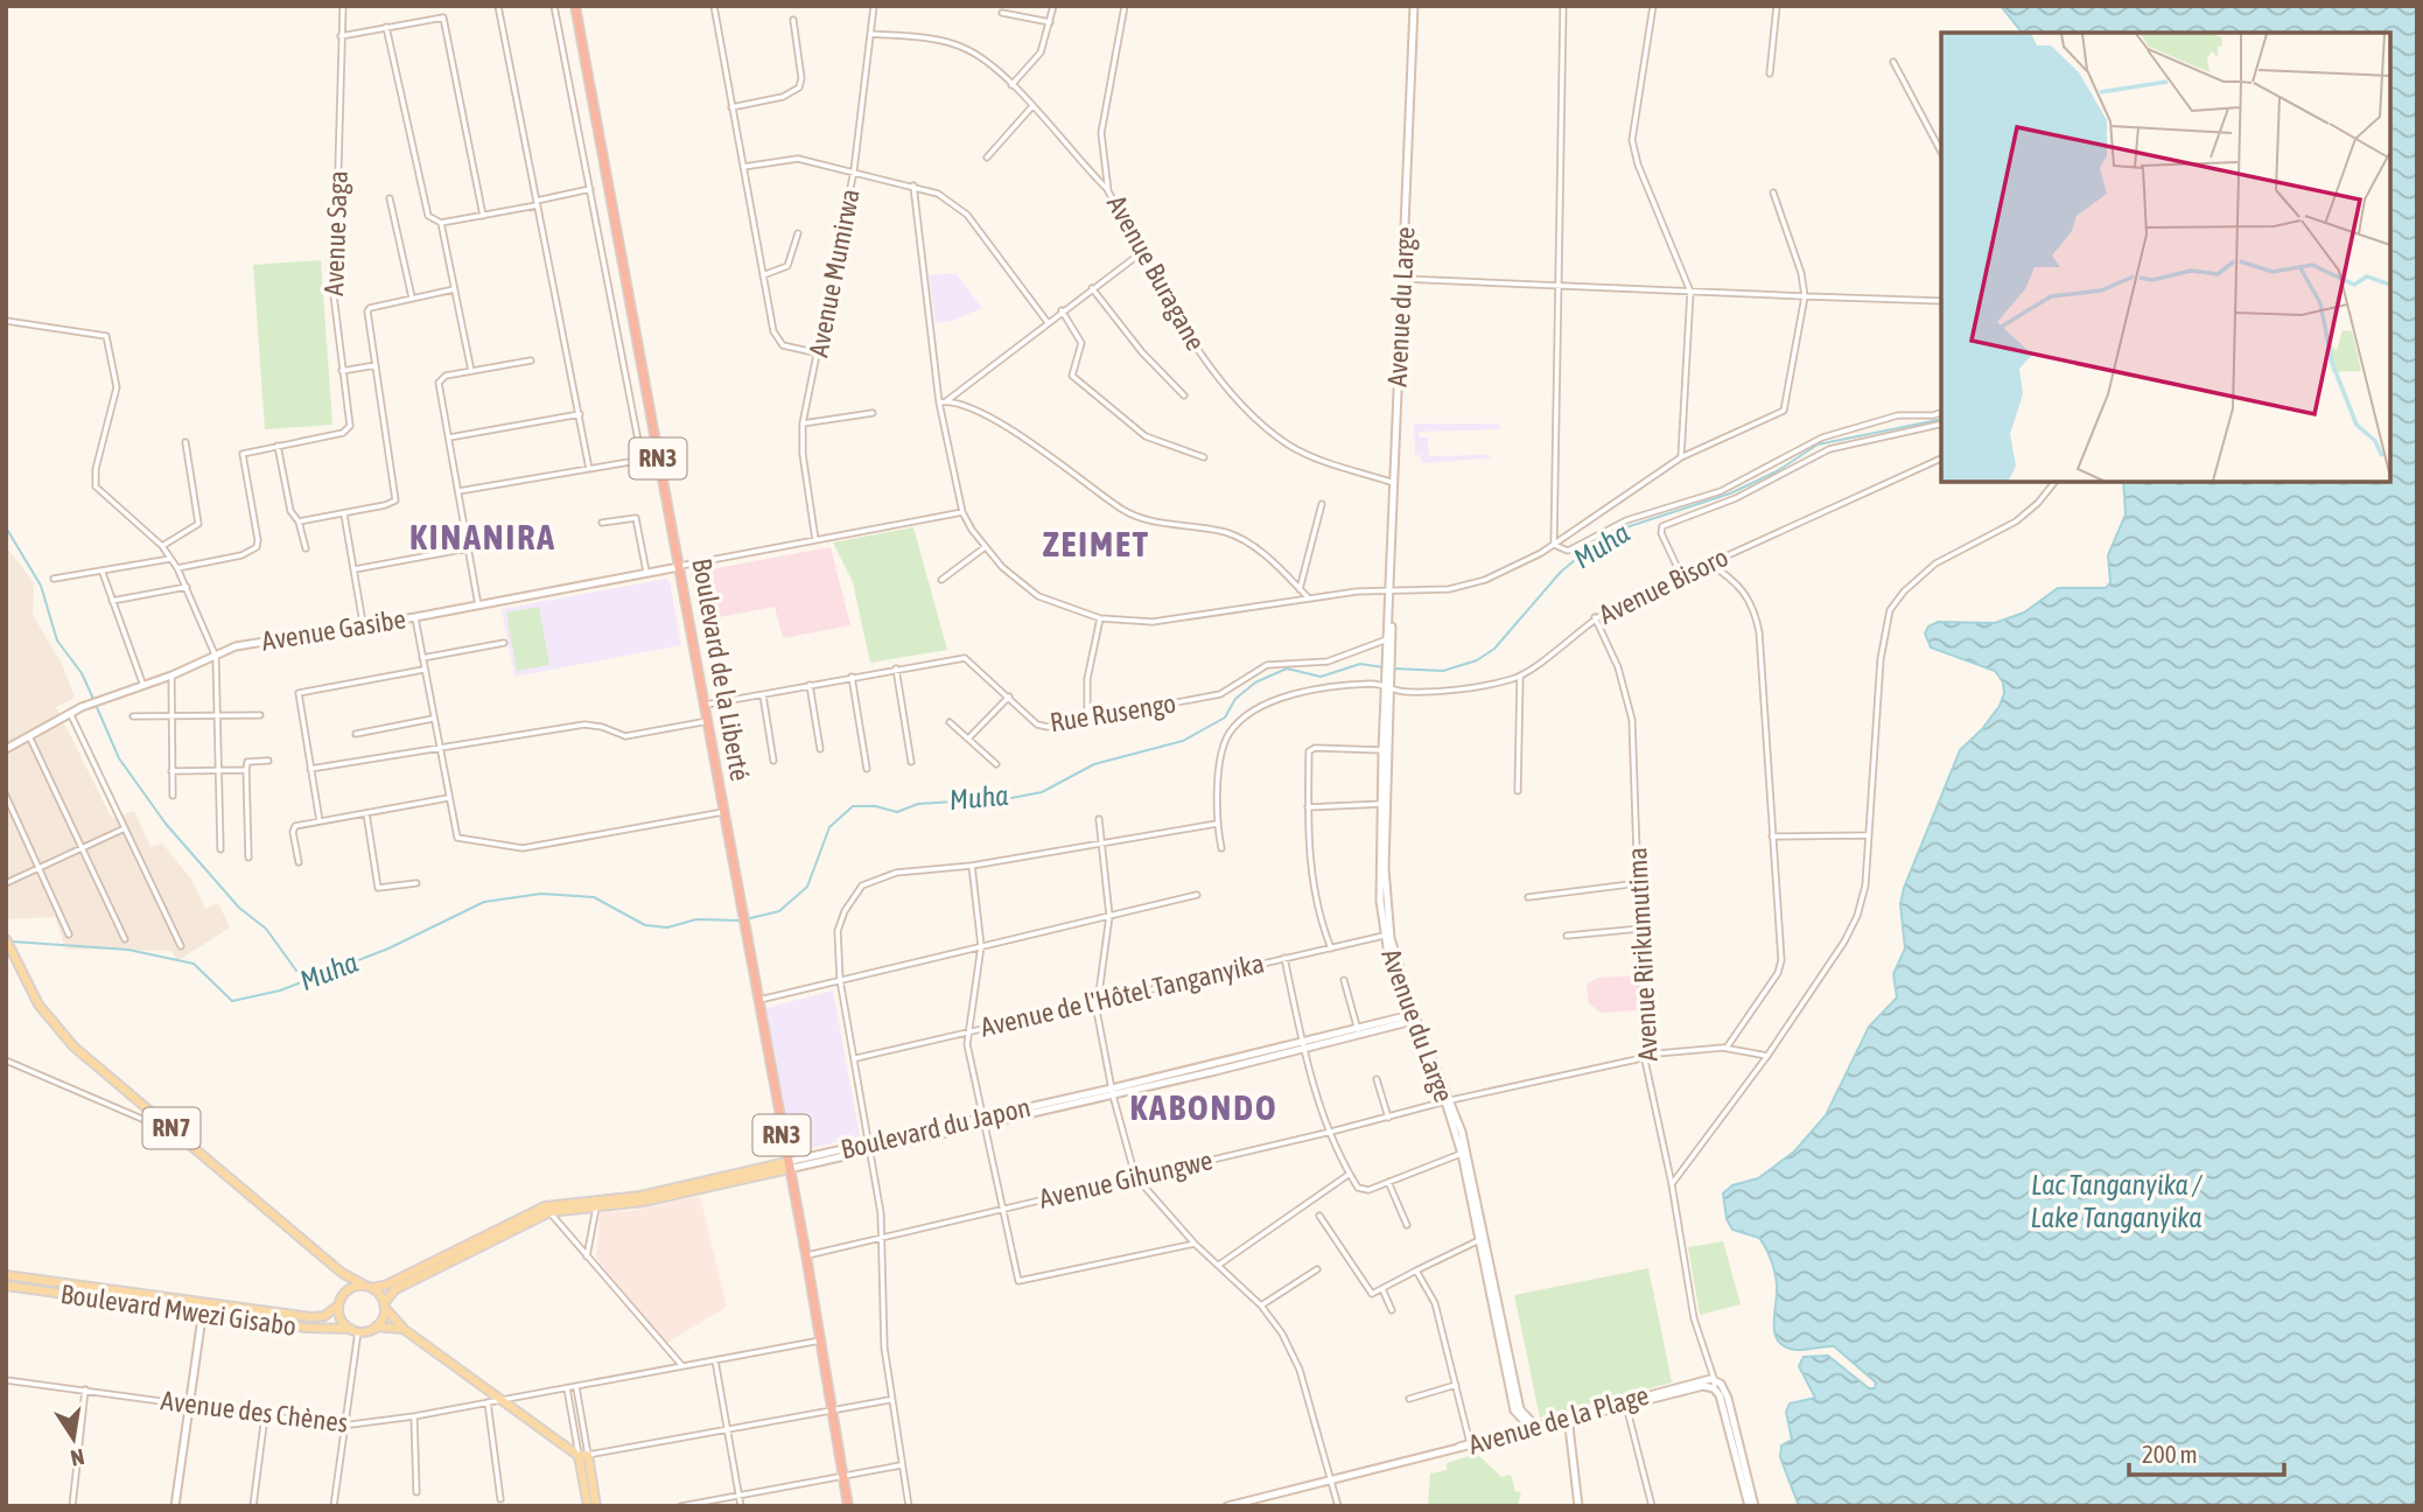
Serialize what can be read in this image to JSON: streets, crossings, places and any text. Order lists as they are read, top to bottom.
{
  "streets": {
    "highway": ["RN3", "Boulevard de la Liberté"],
    "main road": [
      "Avenue du Large",
      "Avenue Gasibe",
      "RN7",
      "Boulevard du Japon",
      "Boulevard Mwezi Gisabo",
      "Avenue de la Plage"
    ],
    "street": [
      "Avenue Saga",
      "Avenue Mumirwa",
      "Avenue Buragane",
      "Avenue Bisoro",
      "Rue Rusengo",
      "Avenue Ririkumutima",
      "Avenue de l'Hôtel Tanganyika",
      "Avenue Gihungwe",
      "Avenue des Chènes"
    ]
  },
  "crossings": [
    ["Avenue Buragane", "Avenue du Large"],
    ["Avenue du Large", "Avenue Bisoro"],
    ["Avenue du Large", "Rue Rusengo"],
    ["Avenue du Large", "Avenue de l'Hôtel Tanganyika"],
    ["Avenue du Large", "Boulevard du Japon"],
    ["Avenue du Large", "Avenue Gihungwe"],
    ["Avenue du Large", "Avenue de la Plage"],
    ["RN3", "Boulevard de la Liberté"],
    ["RN3", "Avenue des Chènes"],
    ["Avenue Bisoro", "Avenue Ririkumutima"],
    ["Avenue Gasibe", "Boulevard de la Liberté"],
    ["Boulevard de la Liberté", "Rue Rusengo"],
    ["Boulevard de la Liberté", "Boulevard du Japon"],
    ["Boulevard de la Liberté", "Avenue Gihungwe"],
    ["Boulevard de la Liberté", "Avenue des Chènes"],
    ["Avenue Ririkumutima", "Avenue Gihungwe"],
    ["Avenue Ririkumutima", "Avenue de la Plage"],
    ["RN7", "Boulevard du Japon"],
    ["RN7", "Boulevard Mwezi Gisabo"],
    ["Boulevard du Japon", "Boulevard Mwezi Gisabo"]
  ],
  "districts": ["KINANIRA", "ZEIMET", "KABONDO"],
  "water": ["Muha", "Lac Tanganyika / Lake Tanganyika"],
  "scale_bar": "200 m",
  "north": "bottom"
}
